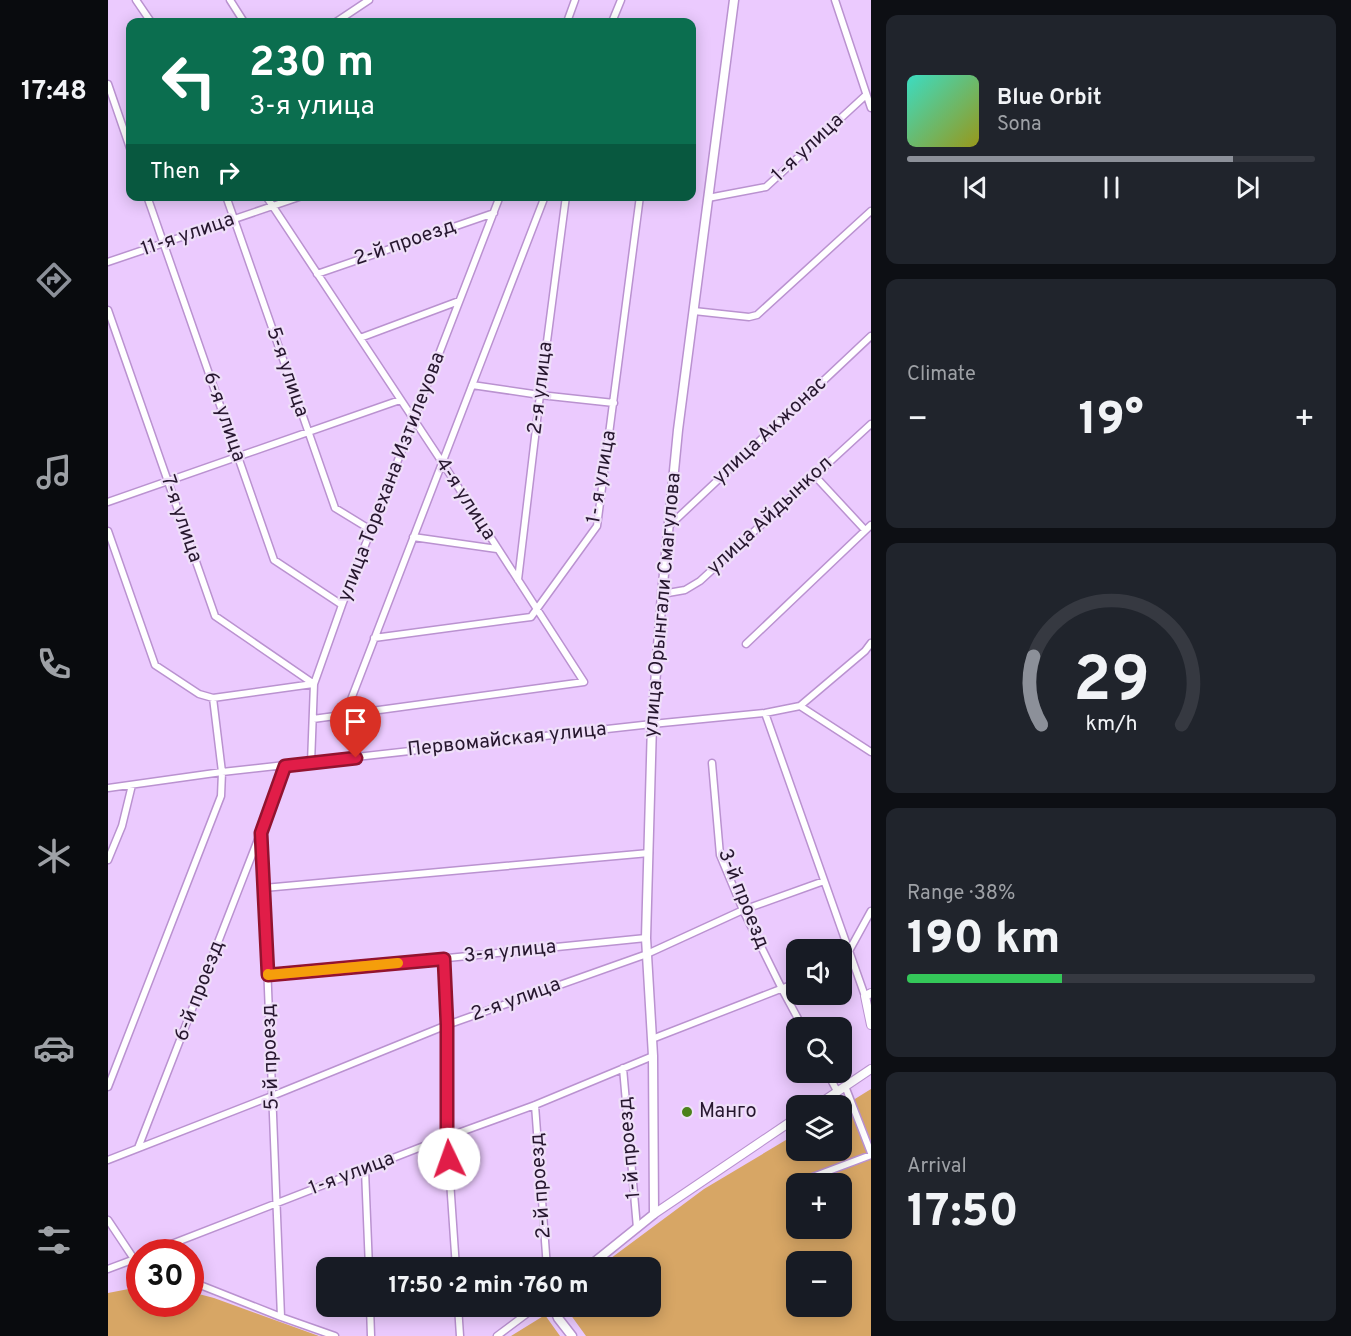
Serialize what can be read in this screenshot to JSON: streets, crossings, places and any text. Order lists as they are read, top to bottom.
{
  "streets": {
    "main road": ["улица Орынгали Смагулова"],
    "street": [
      "1-я улица",
      "11-я улица",
      "2-й проезд",
      "5-я улица",
      "2-я улица",
      "6-я улица",
      "улица Акжонас",
      "улица Торехана Изтилеуова",
      "1- я улица",
      "4-я улица",
      "улица Айдынкол",
      "7-я улица",
      "Первомайская улица",
      "3-й проезд",
      "3-я улица",
      "6-й проезд",
      "5-й проезд",
      "1-й проезд"
    ]
  },
  "crossings": [
    ["1-я улица", "2-й проезд"],
    ["1-я улица", "улица Орынгали Смагулова"],
    ["1-я улица", "5-й проезд"],
    ["1-я улица", "1-й проезд"],
    ["11-я улица", "5-я улица"],
    ["11-я улица", "6-я улица"],
    ["11-я улица", "4-я улица"],
    ["2-й проезд", "улица Торехана Изтилеуова"],
    ["2-й проезд", "4-я улица"],
    ["5-я улица", "улица Торехана Изтилеуова"],
    ["2-я улица", "4-я улица"],
    ["2-я улица", "улица Орынгали Смагулова"],
    ["2-я улица", "3-й проезд"],
    ["2-я улица", "6-й проезд"],
    ["2-я улица", "5-й проезд"],
    ["6-я улица", "улица Торехана Изтилеуова"],
    ["улица Акжонас", "улица Орынгали Смагулова"],
    ["улица Торехана Изтилеуова", "4-я улица"],
    ["улица Торехана Изтилеуова", "7-я улица"],
    ["улица Торехана Изтилеуова", "Первомайская улица"],
    ["1- я улица", "4-я улица"],
    ["улица Айдынкол", "улица Орынгали Смагулова"],
    ["улица Орынгали Смагулова", "Первомайская улица"],
    ["улица Орынгали Смагулова", "3-я улица"],
    ["Первомайская улица", "5-й проезд"],
    ["3-я улица", "5-й проезд"],
    ["6-й проезд", "5-й проезд"]
  ],
  "places": ["Манго"],
  "page": {
    "tabs": "17:48",
    "turn": ["230 m", "3-я улица"],
    "song": ["Blue Orbit", "Sona"],
    "then": "Then",
    "tile": [
      "Climate",
      ["Range · 38%", "190 km"],
      ["Arrival", "17:50"]
    ],
    "heat": ["−", "19°", "+"],
    "map_buttons": ["+", "−"],
    "limit": "30",
    "trip": "17:50 · 2 min · 760 m",
    "gauge": ["29", "km/h"]
  }
}
